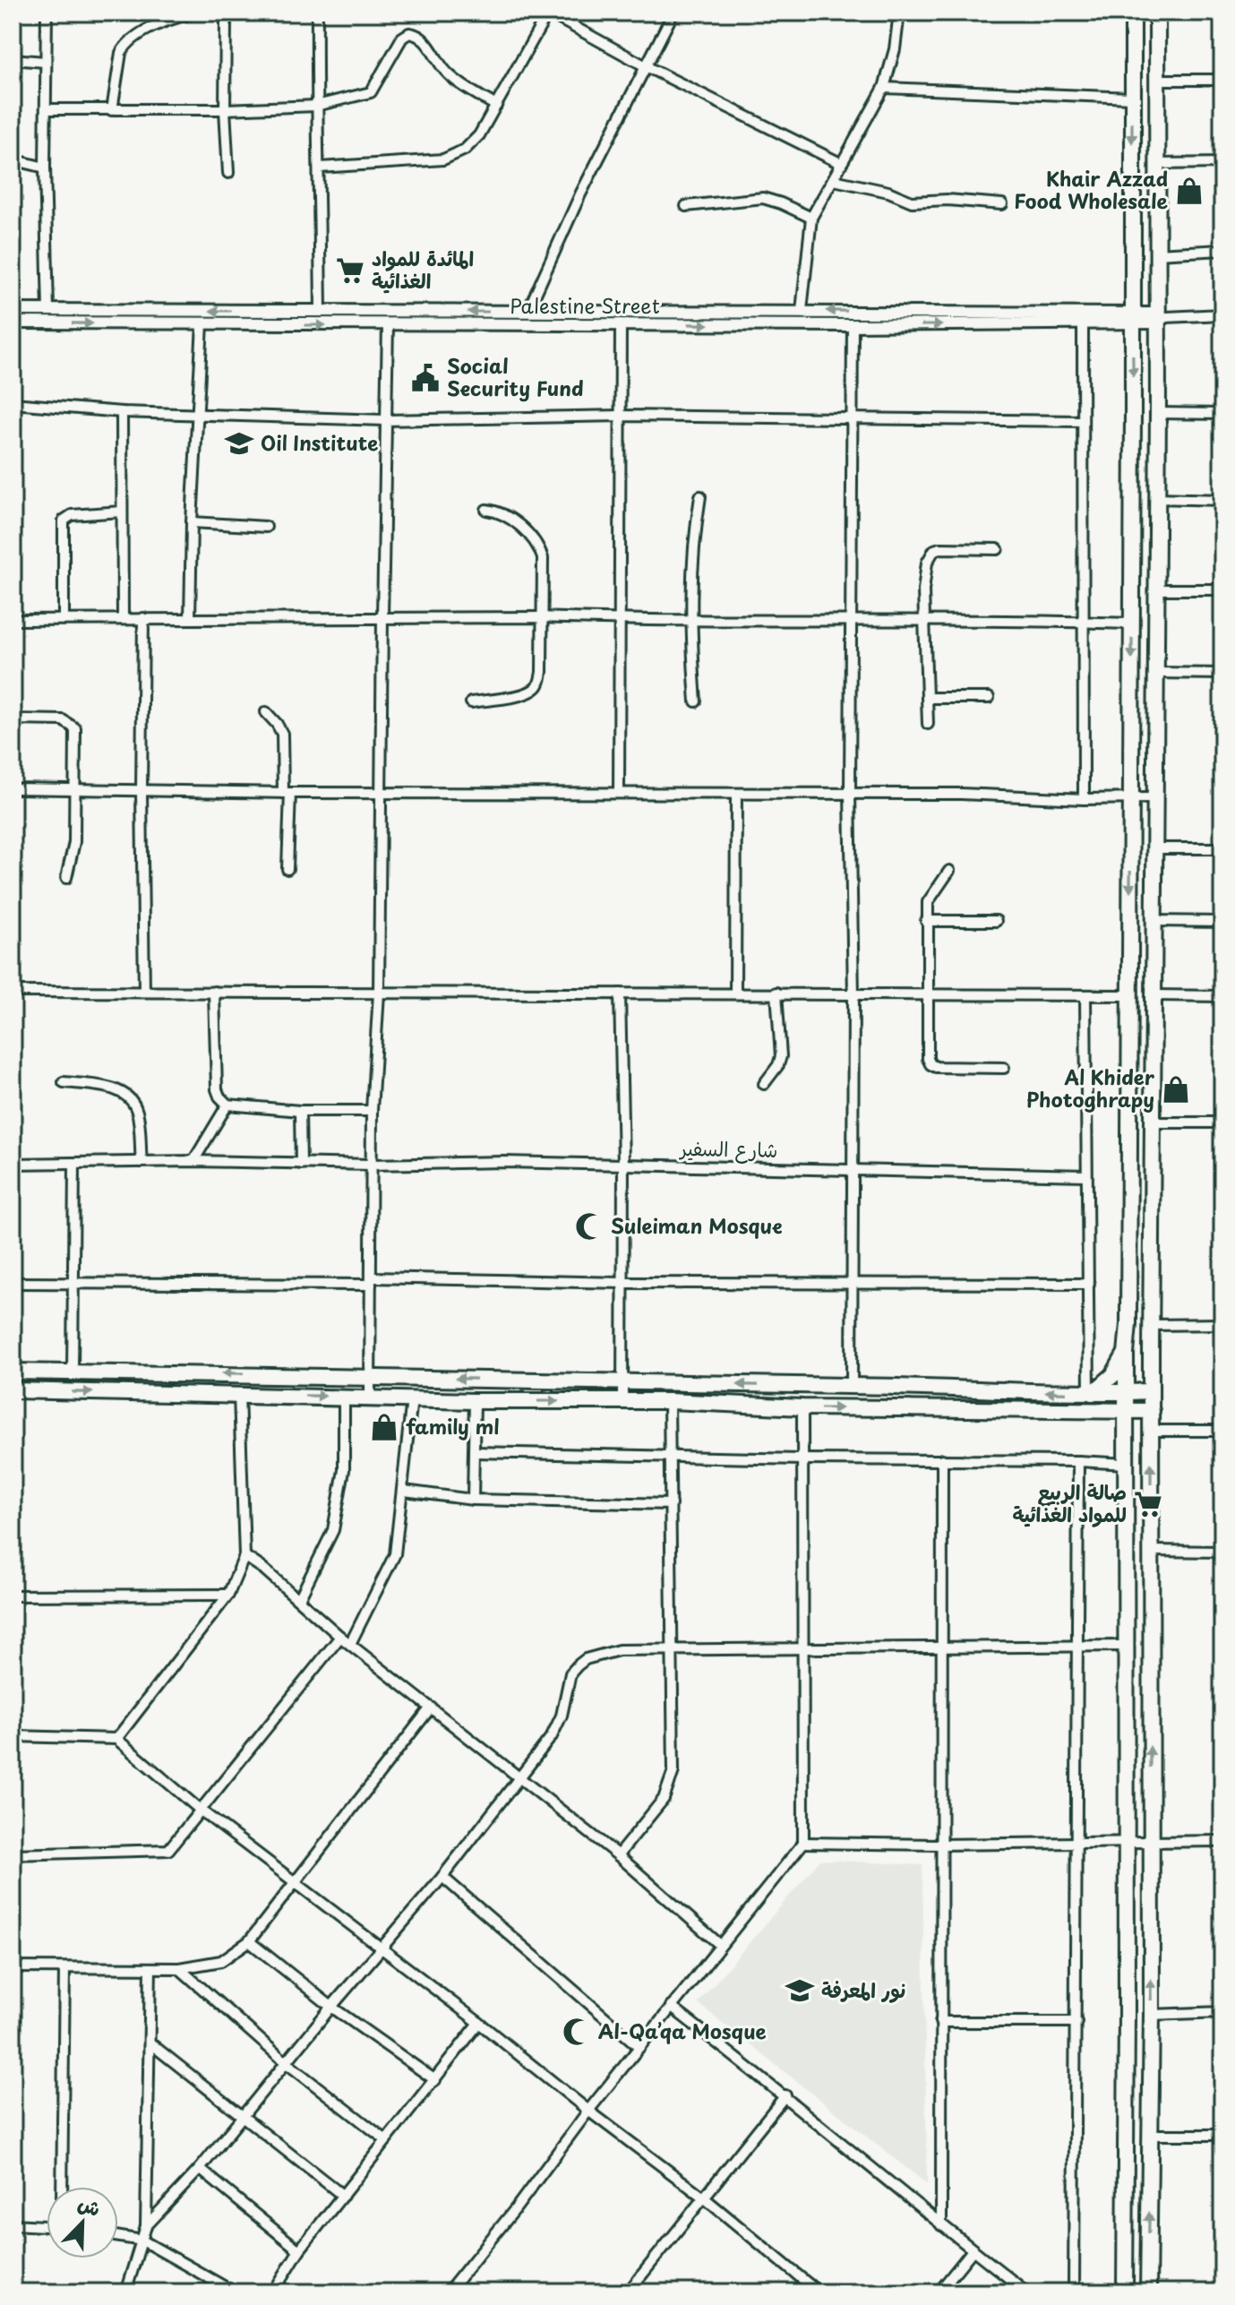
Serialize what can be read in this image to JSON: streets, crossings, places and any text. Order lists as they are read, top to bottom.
{
  "streets": {
    "street": ["Palestine Street", "شارع السفير"]
  },
  "places": {
    "shop": ["Khair Azzad Food Wholesale", "Al Khider Photoghrapy", "family ml"],
    "supermarket": ["المائدة للمواد الغذائية", "صالة الربيع للمواد الغذائية"],
    "public building": ["Social Security Fund"],
    "school or university": ["Oil Institute", "نور المعرفة"],
    "mosque": ["Suleiman Mosque", "Al-Qa’qa Mosque"]
  },
  "north": "top right"
}
